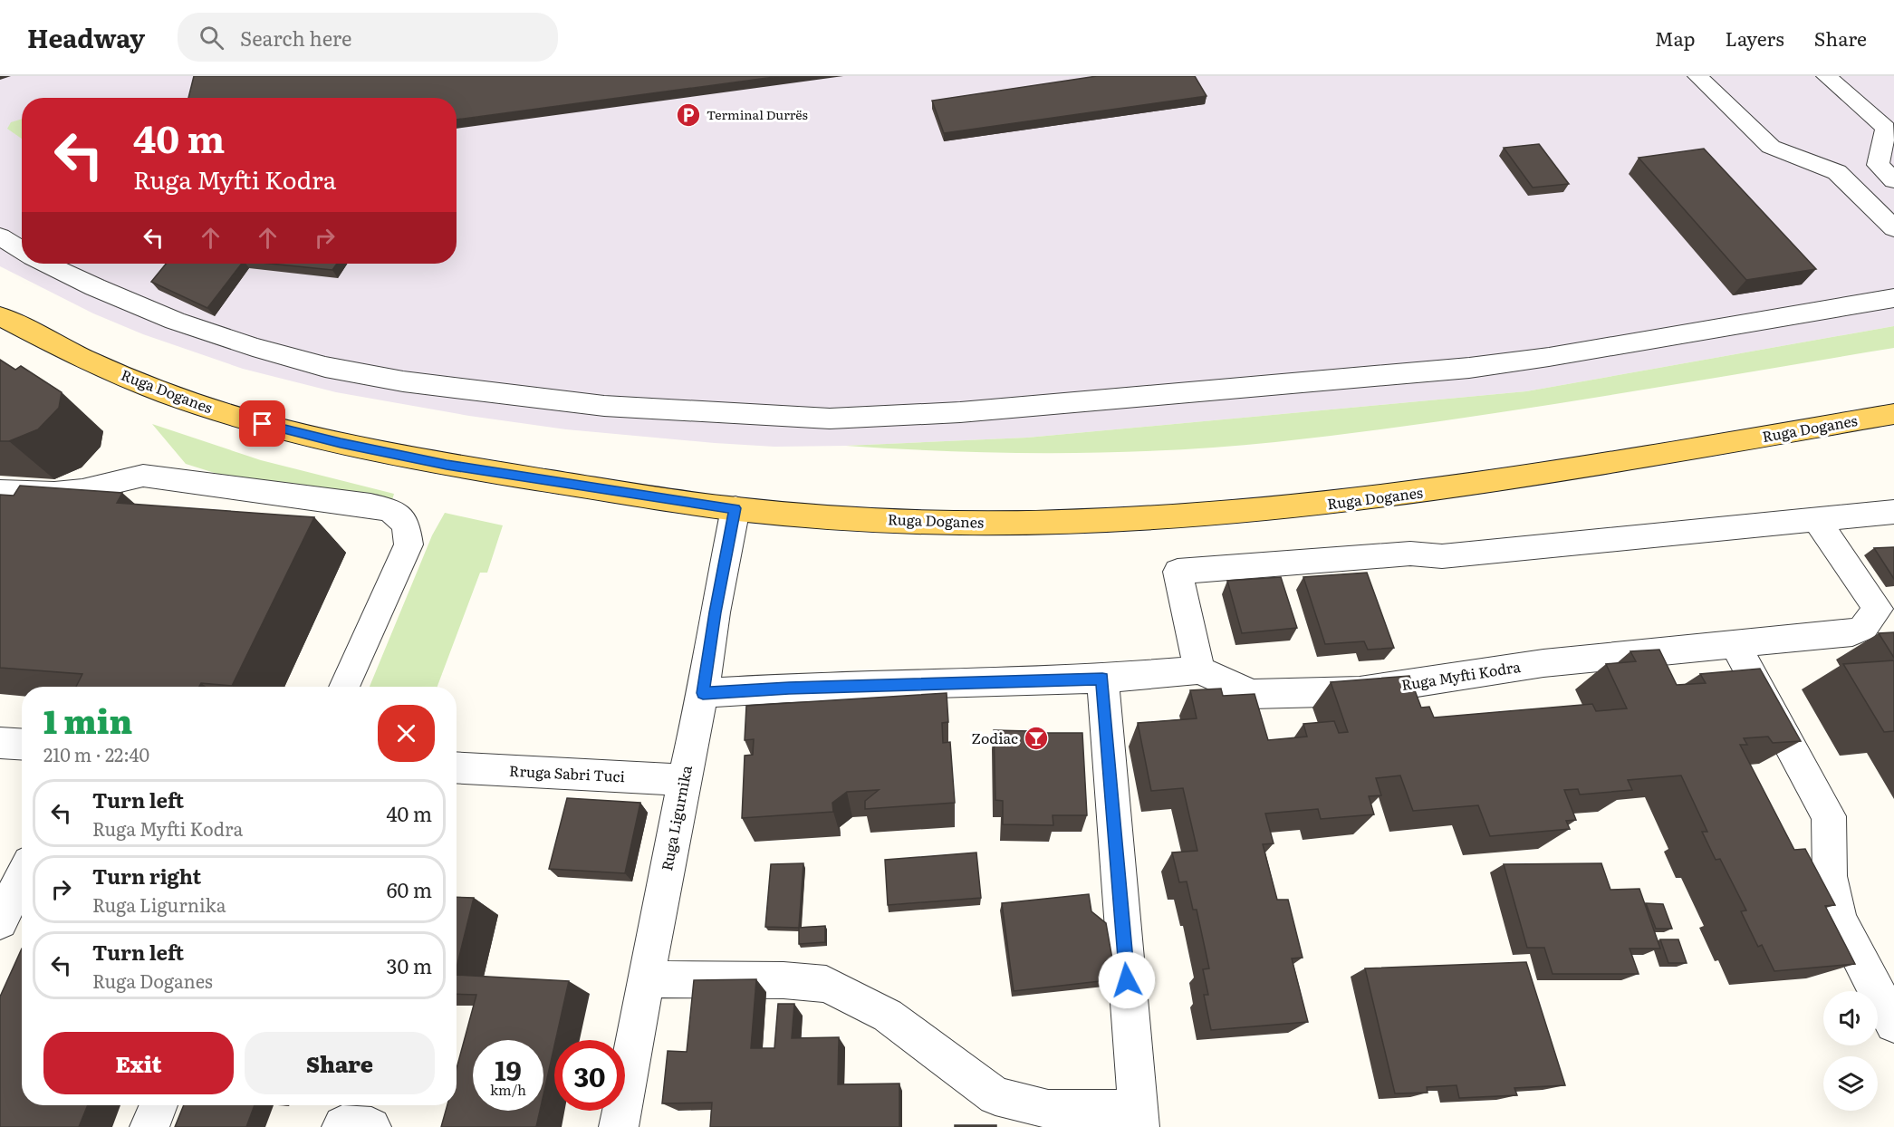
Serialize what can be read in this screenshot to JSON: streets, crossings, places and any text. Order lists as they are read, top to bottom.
{
  "streets": {
    "main road": ["Ruga Doganes"],
    "street": ["Ruga Myfti Kodra", "Rruga Sabri Tuci", "Ruga Ligurnika"]
  },
  "crossings": [
    ["Ruga Doganes", "Ruga Ligurnika"],
    ["Ruga Myfti Kodra", "Ruga Ligurnika"],
    ["Rruga Sabri Tuci", "Ruga Ligurnika"]
  ],
  "places": {
    "parking": ["Terminal Durrës"],
    "bar": ["Zodiac"]
  },
  "page": {
    "header": "Headway",
    "search": "Search here",
    "nav": ["Map", "Layers", "Share"],
    "turn": ["40 m", "Ruga Myfti Kodra"],
    "heading": ["1 min", "210 m · 22:40"],
    "list": [
      {
        "name": "Turn left",
        "note": "Ruga Myfti Kodra",
        "value": "40 m"
      },
      {
        "name": "Turn right",
        "note": "Ruga Ligurnika",
        "value": "60 m"
      },
      {
        "name": "Turn left",
        "note": "Ruga Doganes",
        "value": "30 m"
      }
    ],
    "buttons": ["Exit", "Share"],
    "speed": "19 km/h",
    "limit": "30"
  }
}
